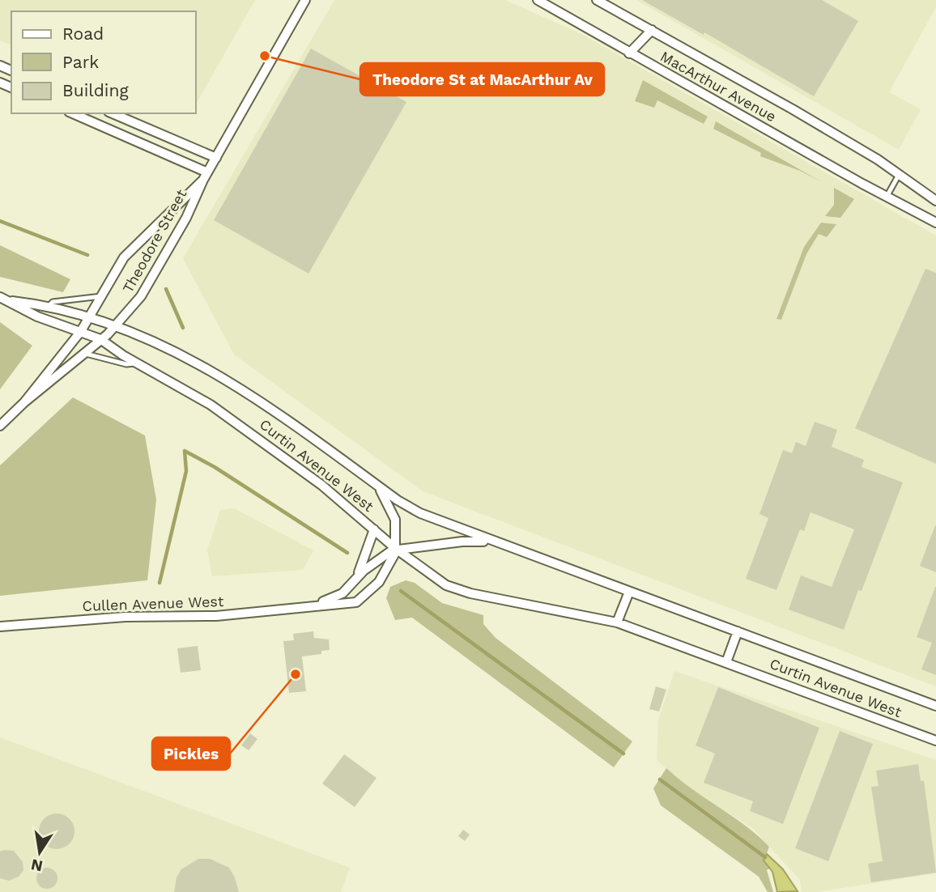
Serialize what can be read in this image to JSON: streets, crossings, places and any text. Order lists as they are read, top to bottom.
{
  "streets": {
    "street": [
      "MacArthur Avenue",
      "Theodore Street",
      "Curtin Avenue West",
      "Cullen Avenue West"
    ]
  },
  "crossings": [
    ["Theodore Street", "Curtin Avenue West"],
    ["Curtin Avenue West", "Cullen Avenue West"]
  ],
  "places": ["Theodore St at MacArthur Av", "Pickles"],
  "legend": ["Road", "Park", "Building"],
  "north": "bottom"
}
